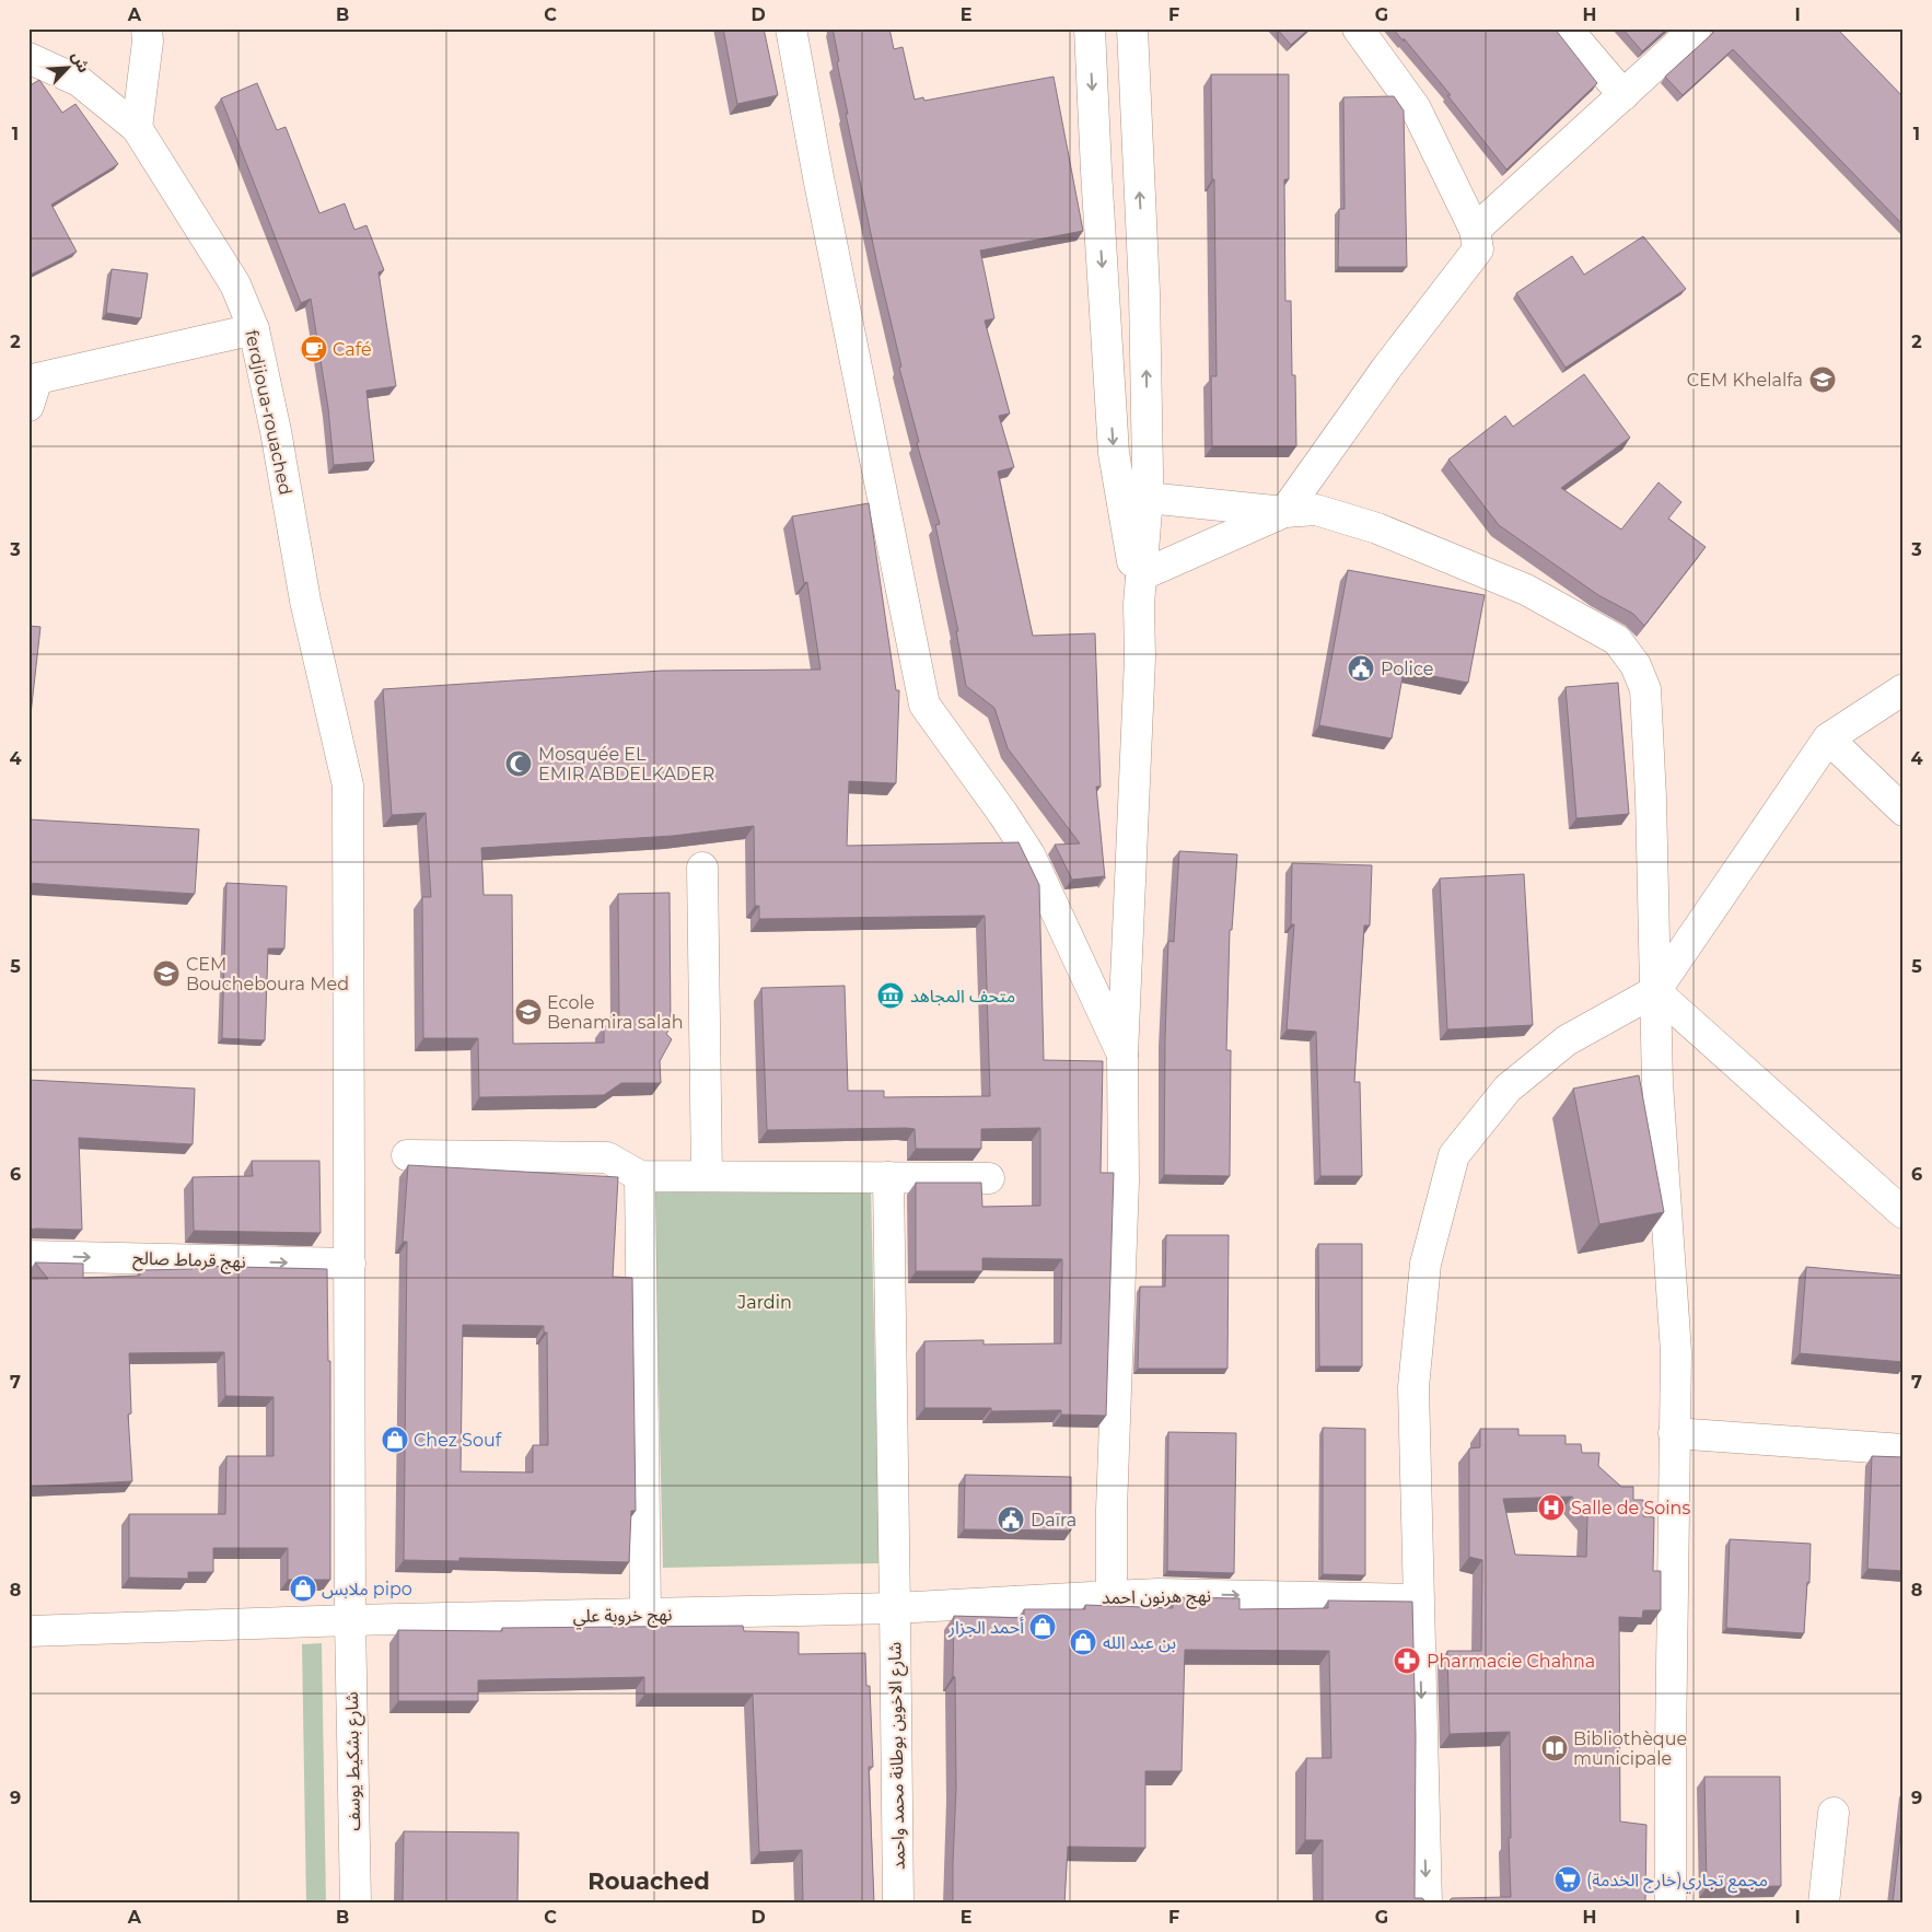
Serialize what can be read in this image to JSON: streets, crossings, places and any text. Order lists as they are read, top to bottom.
{
  "streets": {
    "street": [
      "ferdjioua-rouached",
      "نهج قرماط صالح",
      "نهج هرنون احمد",
      "نهج خروبة علي",
      "شارع الاخوين بوطانة محمد واحمد",
      "شارع بشكيط يوسف"
    ]
  },
  "crossings": [
    ["ferdjioua-rouached", "نهج قرماط صالح"],
    ["ferdjioua-rouached", "شارع بشكيط يوسف"],
    ["نهج قرماط صالح", "شارع بشكيط يوسف"],
    ["نهج هرنون احمد", "نهج خروبة علي"],
    ["نهج هرنون احمد", "شارع الاخوين بوطانة محمد واحمد"],
    ["نهج خروبة علي", "شارع الاخوين بوطانة محمد واحمد"],
    ["نهج خروبة علي", "شارع بشكيط يوسف"]
  ],
  "one_way": ["نهج قرماط صالح", "نهج هرنون احمد"],
  "districts": ["Rouached"],
  "parks": ["Jardin"],
  "places": {
    "cafe": ["Café"],
    "school or university": ["CEM Khelalfa", "CEM Boucheboura Med", "Ecole Benamira salah"],
    "public building": ["Police", "Daïra"],
    "mosque": ["Mosquée EL EMIR ABDELKADER"],
    "museum": ["متحف المجاهد"],
    "shop": [
      "Chez Souf",
      "ملابس pipo",
      "أحمد الجزار",
      "بن عبد الله"
    ],
    "hospital": ["Salle de Soins"],
    "pharmacy": ["Pharmacie Chahna"],
    "library": ["Bibliothèque municipale"],
    "supermarket": ["(مجمع تجاري(خارج الخدمة"]
  },
  "north": "top right",
  "grid": {
    "columns": [
      "A",
      "B",
      "C",
      "D",
      "E",
      "F",
      "G",
      "H",
      "I"
    ],
    "rows": [
      "1",
      "2",
      "3",
      "4",
      "5",
      "6",
      "7",
      "8",
      "9"
    ]
  }
}
